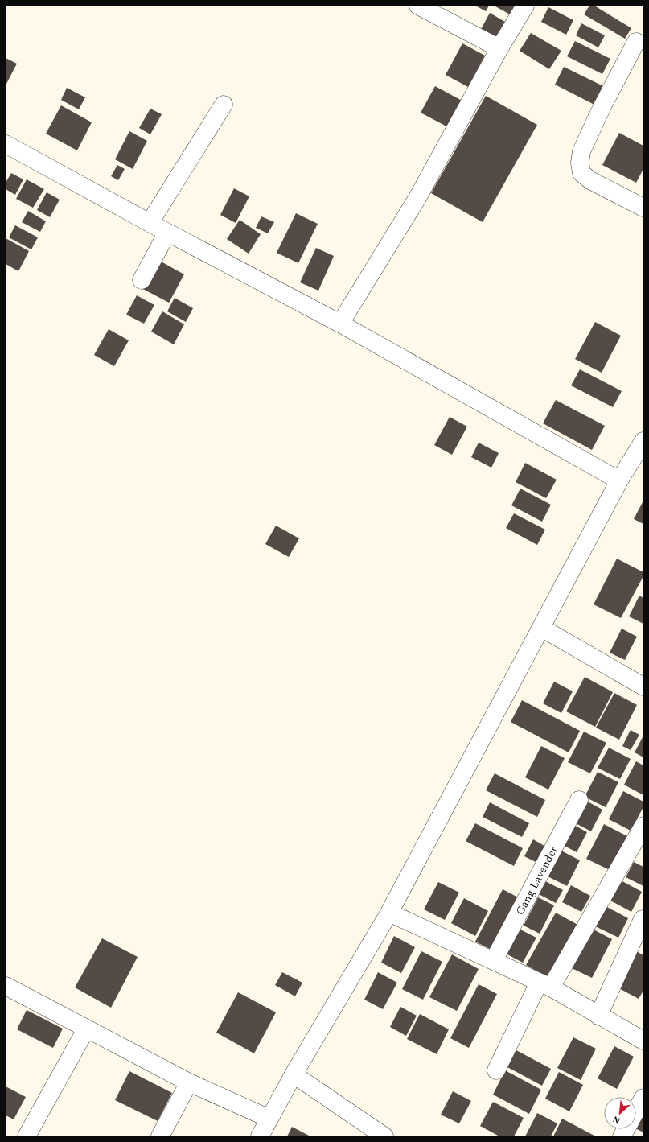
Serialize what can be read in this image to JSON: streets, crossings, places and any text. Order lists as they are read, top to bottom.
{
  "streets": {
    "street": ["Gang Lavender"]
  },
  "north": "bottom left"
}
